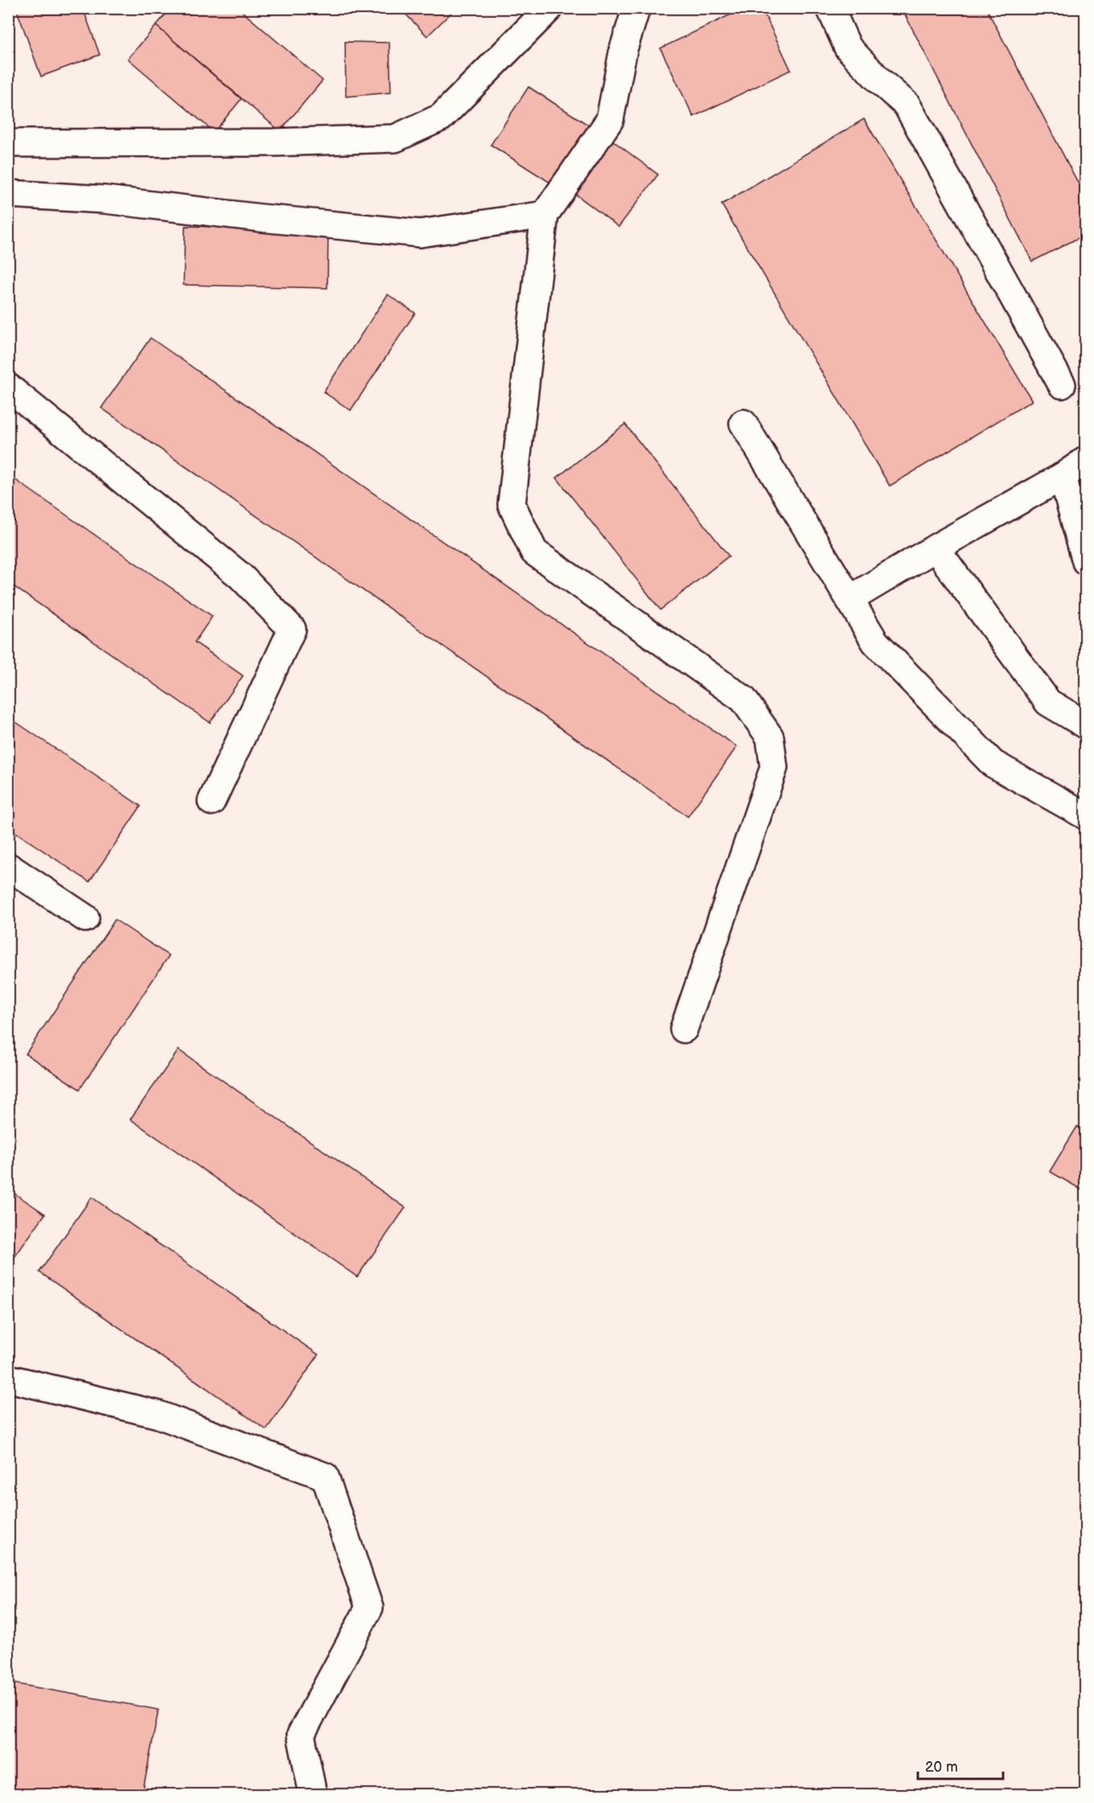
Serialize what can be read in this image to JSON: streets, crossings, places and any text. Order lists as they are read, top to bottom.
{
  "scale_bar": "20 m"
}
